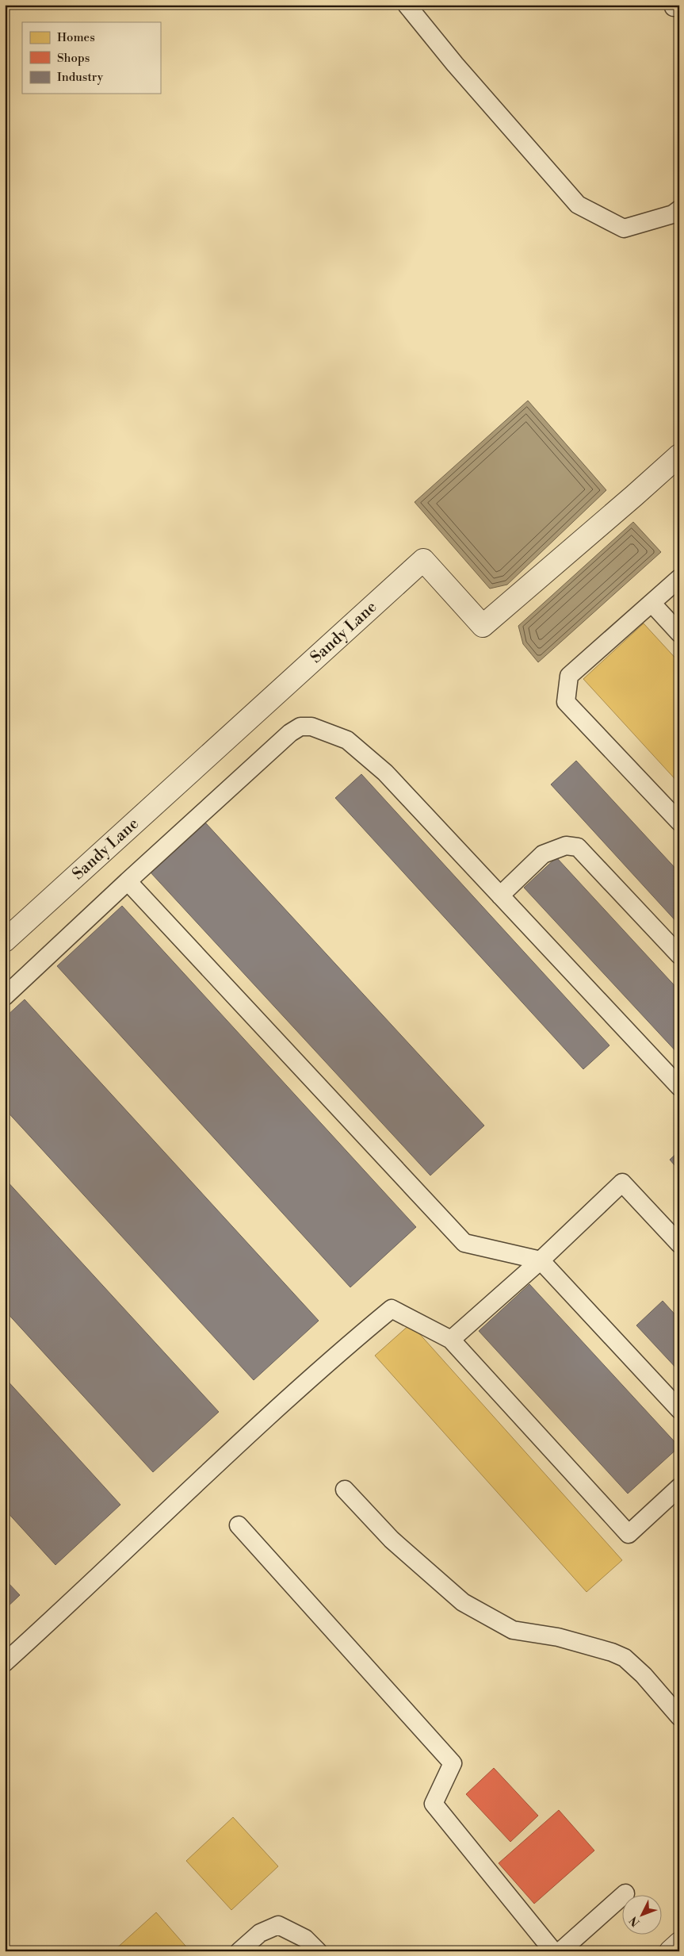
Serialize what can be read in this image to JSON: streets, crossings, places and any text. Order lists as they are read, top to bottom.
{
  "streets": {
    "street": ["Sandy Lane"]
  },
  "legend": ["Homes", "Shops", "Industry"],
  "north": "bottom left"
}
